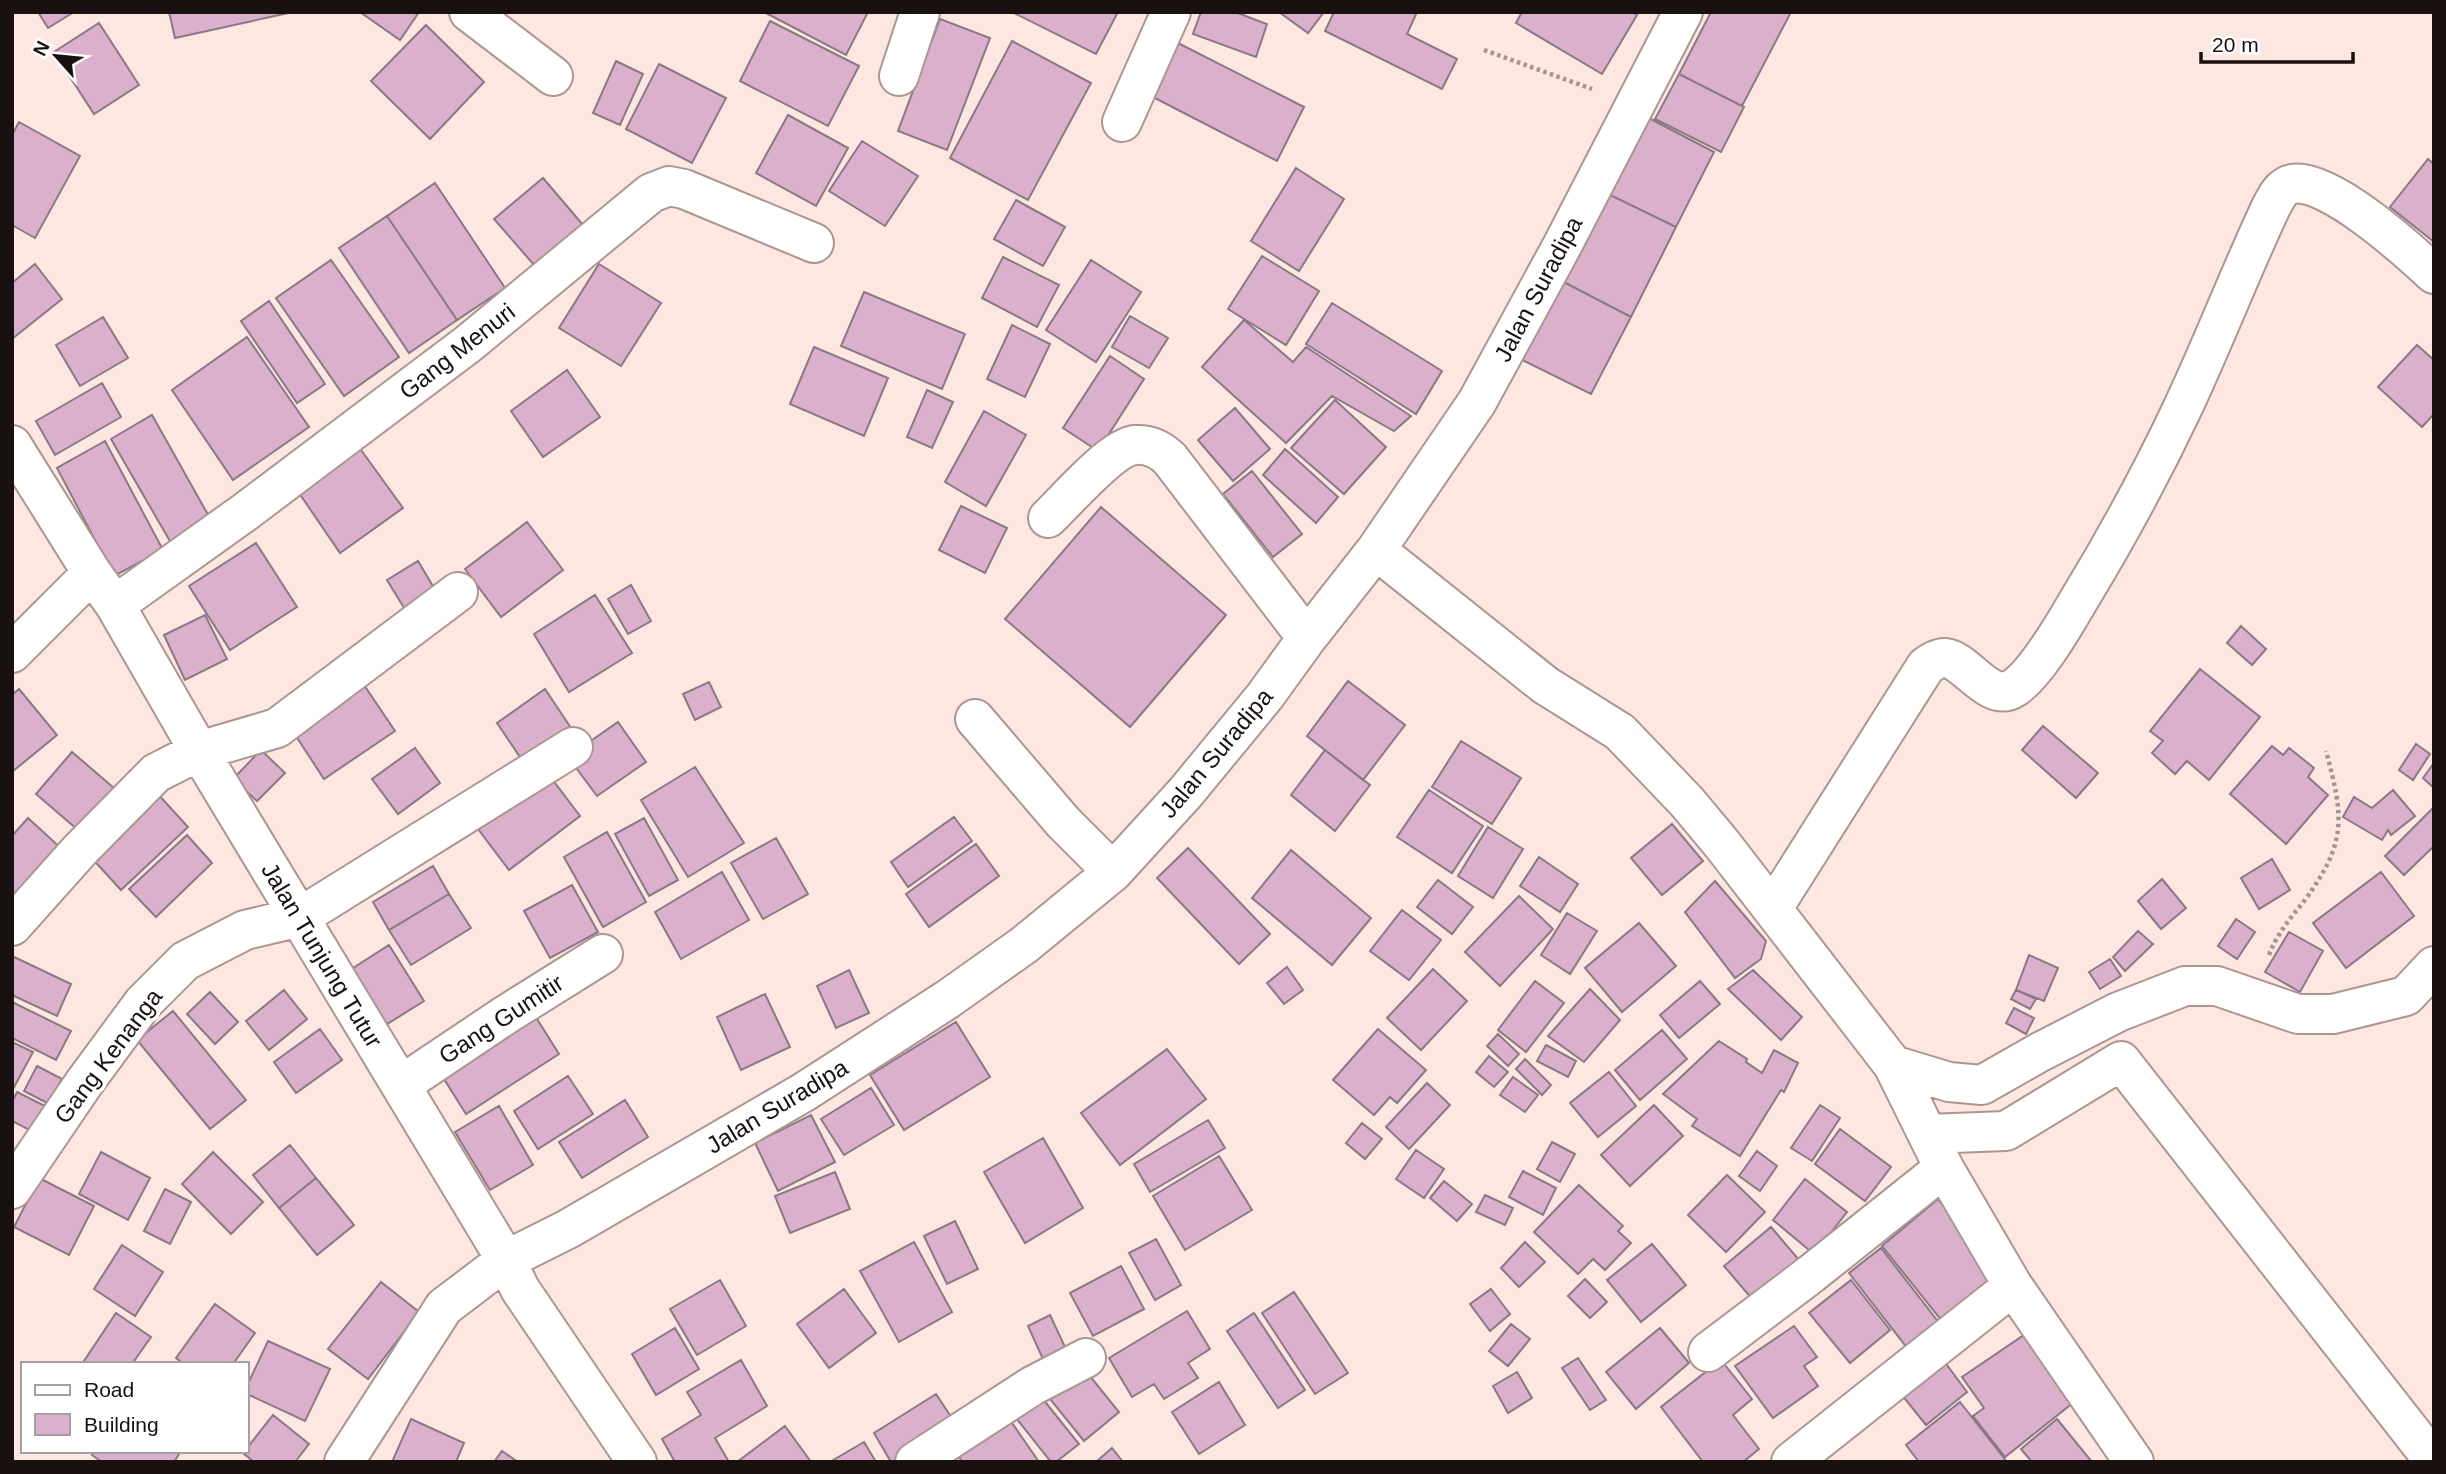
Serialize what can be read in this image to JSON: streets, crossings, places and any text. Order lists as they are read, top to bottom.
{
  "streets": {
    "street": [
      "Jalan Suradipa",
      "Gang Menuri",
      "Jalan Tunjung Tutur",
      "Gang Gumitir",
      "Gang Kenanga"
    ]
  },
  "crossings": [
    ["Jalan Suradipa", "Jalan Tunjung Tutur"],
    ["Gang Menuri", "Jalan Tunjung Tutur"],
    ["Jalan Tunjung Tutur", "Gang Gumitir"],
    ["Jalan Tunjung Tutur", "Gang Kenanga"]
  ],
  "legend": ["Road", "Building"],
  "scale_bar": "20 m",
  "north": "top left"
}
